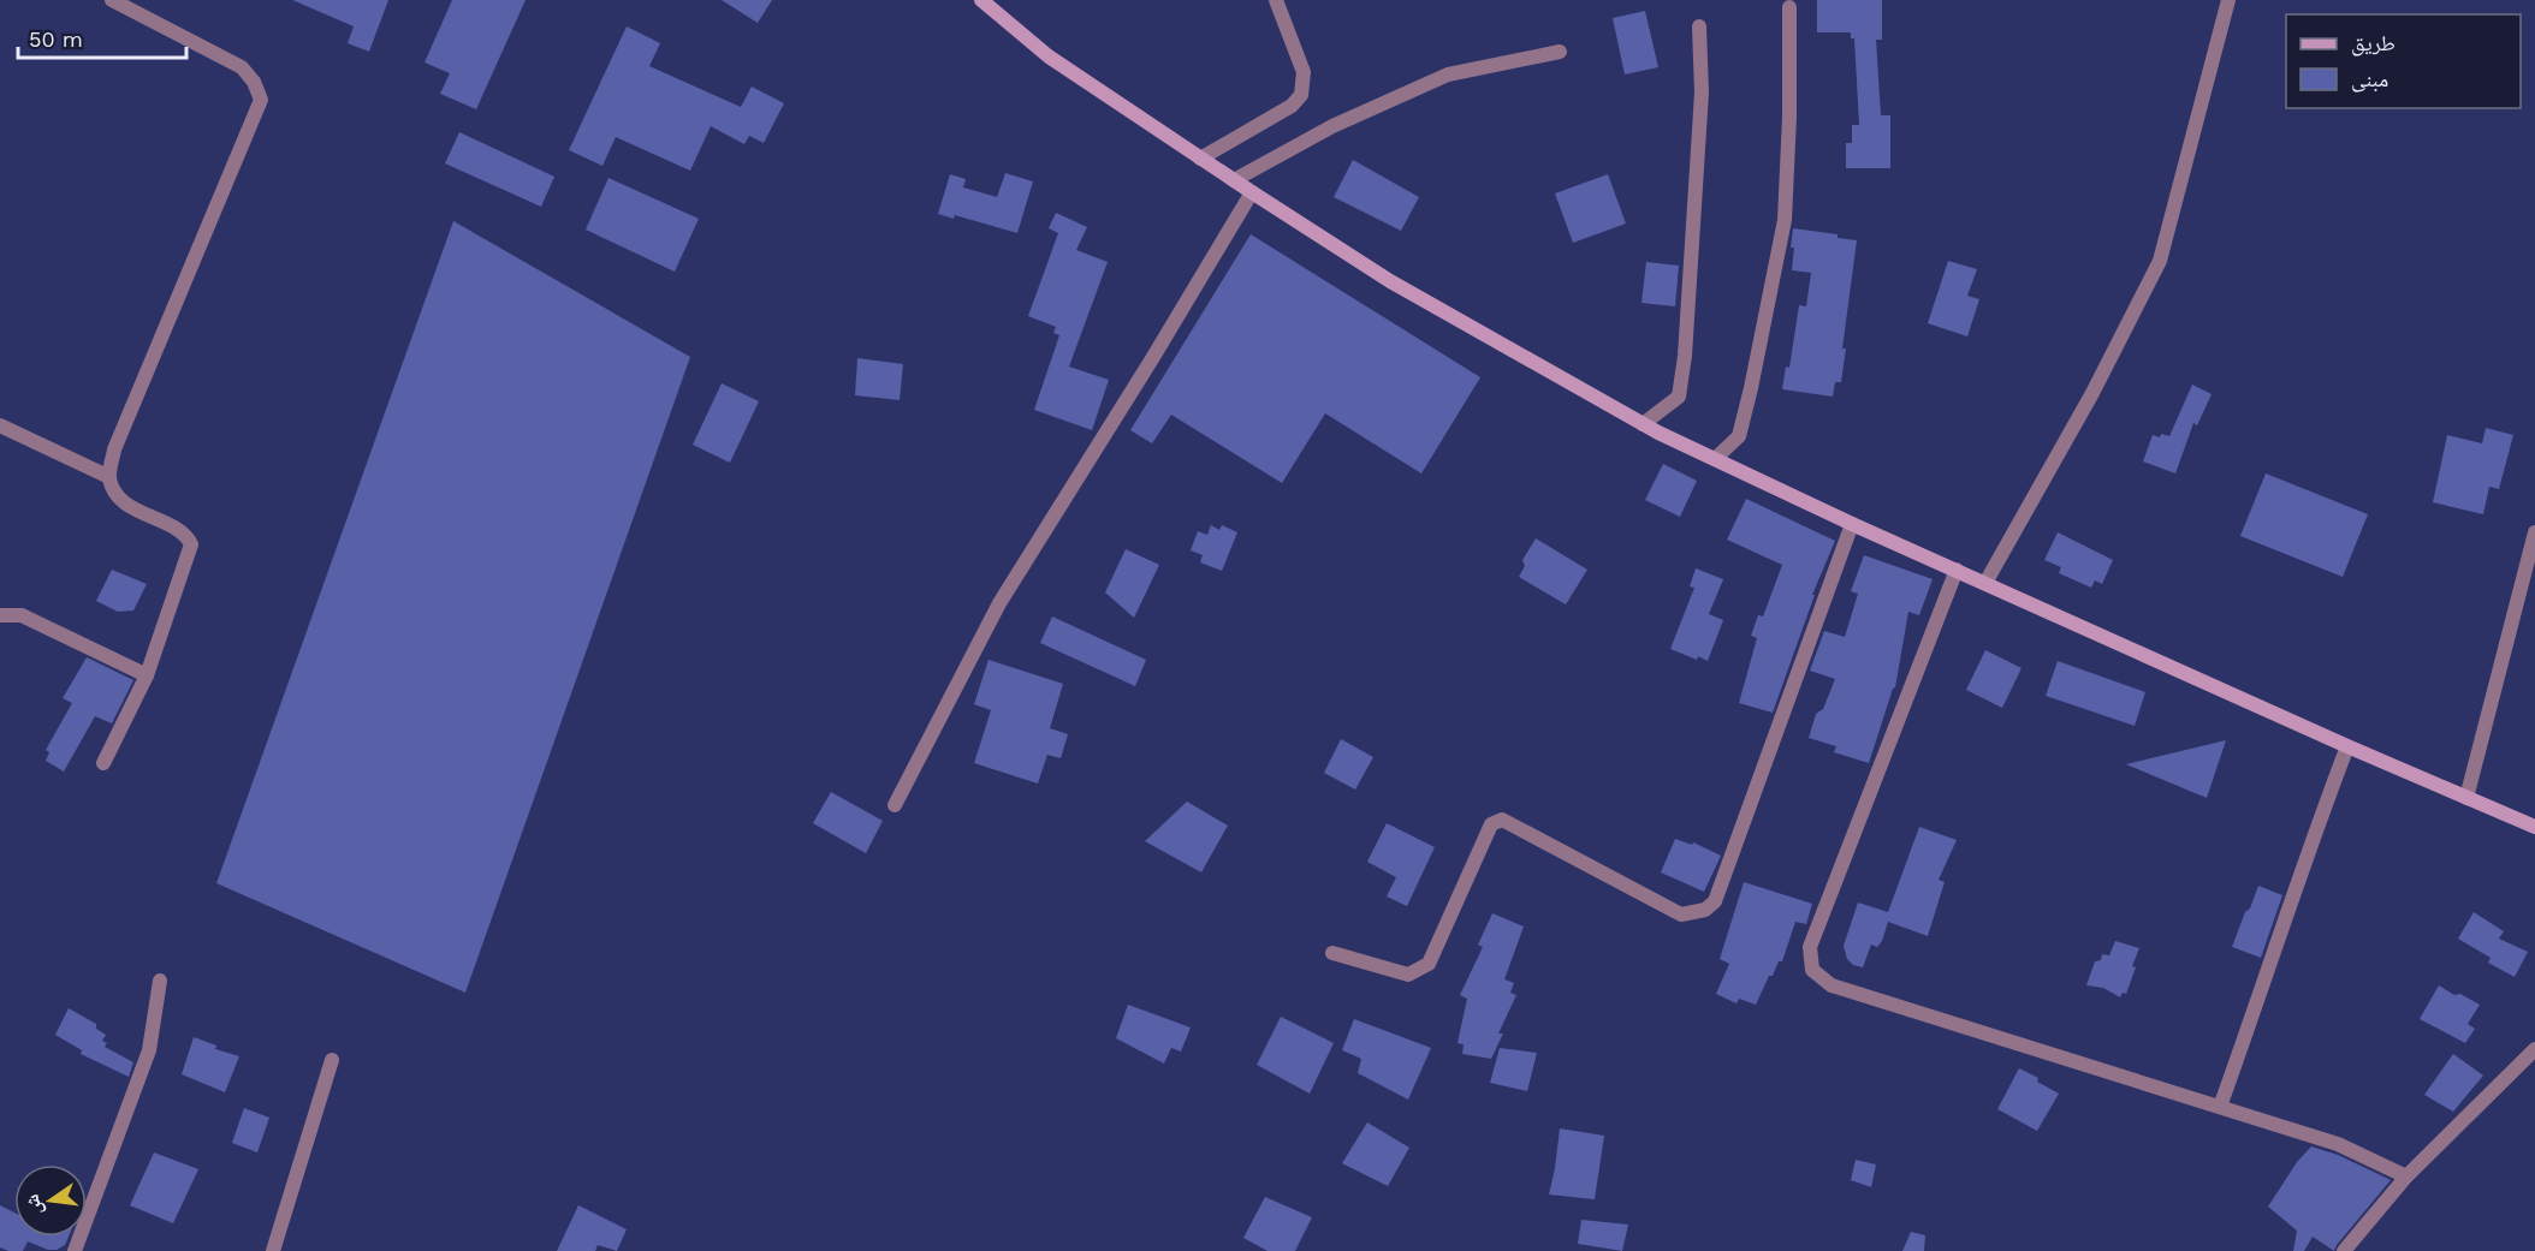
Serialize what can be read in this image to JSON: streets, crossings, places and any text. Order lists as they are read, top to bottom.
{
  "legend": ["طريق", "مبنى"],
  "scale_bar": "50 m",
  "north": "left"
}
